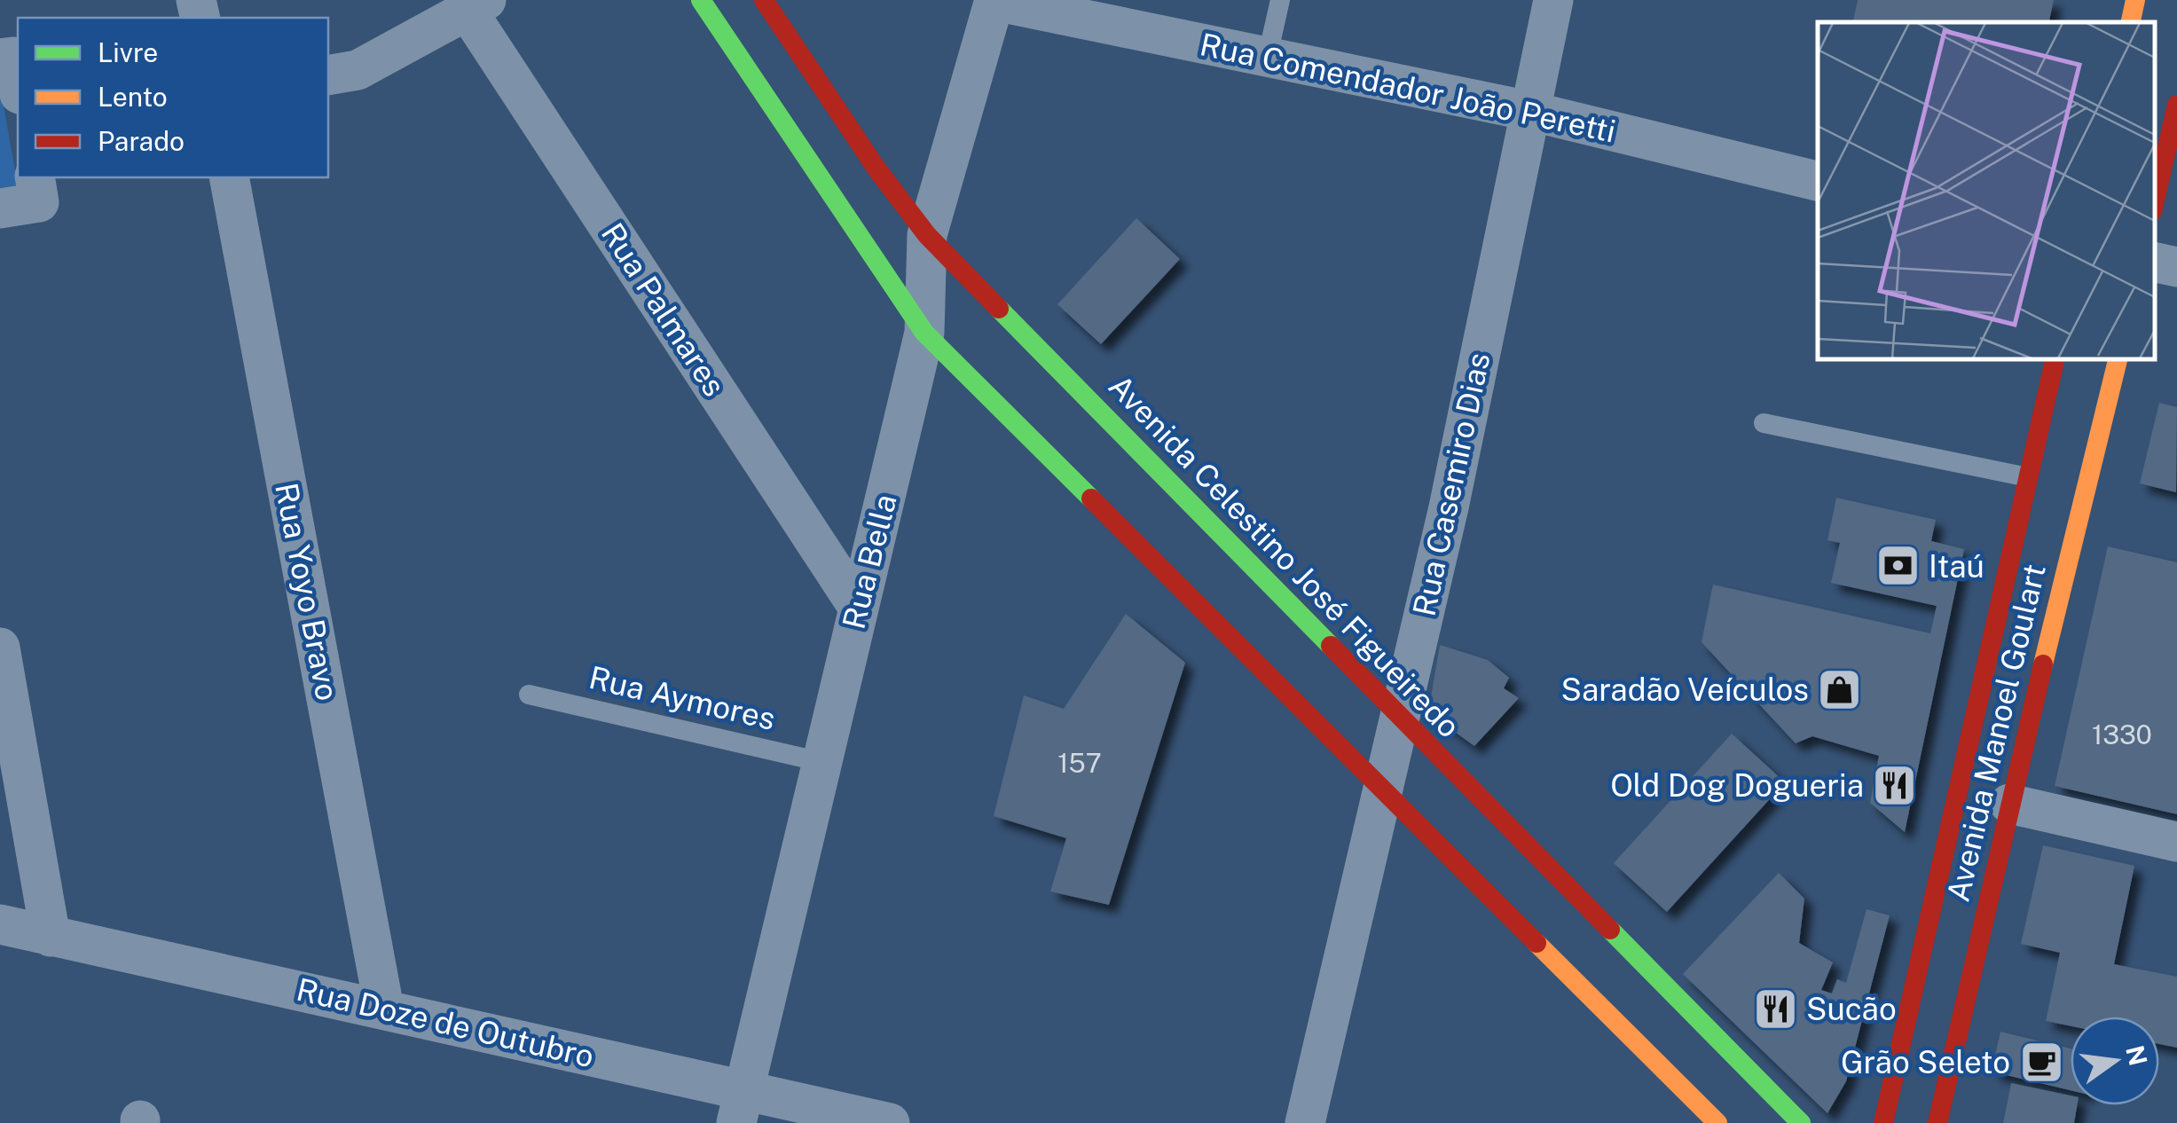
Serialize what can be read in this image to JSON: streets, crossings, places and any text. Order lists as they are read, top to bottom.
{
  "streets": {
    "street": [
      "Rua Comendador João Peretti",
      "Rua Palmares",
      "Rua Casemiro Dias",
      "Avenida Celestino José Figueiredo",
      "Rua Bella",
      "Rua Yoyo Bravo",
      "Avenida Manoel Goulart",
      "Rua Doze de Outubro"
    ],
    "lane": ["Rua Aymores"]
  },
  "crossings": [
    ["Rua Comendador João Peretti", "Rua Casemiro Dias"],
    ["Rua Comendador João Peretti", "Rua Bella"],
    ["Rua Palmares", "Rua Bella"],
    ["Rua Casemiro Dias", "Avenida Celestino José Figueiredo"],
    ["Avenida Celestino José Figueiredo", "Rua Bella"],
    ["Rua Bella", "Rua Aymores"],
    ["Rua Bella", "Rua Doze de Outubro"],
    ["Rua Yoyo Bravo", "Rua Doze de Outubro"]
  ],
  "places": {
    "bank": ["Itaú"],
    "shop": ["Saradão Veículos"],
    "restaurant": ["Old Dog Dogueria", "Sucão"],
    "cafe": ["Grão Seleto"]
  },
  "house_numbers": ["1330", "157"],
  "legend": ["Livre", "Lento", "Parado"],
  "north": "right"
}
